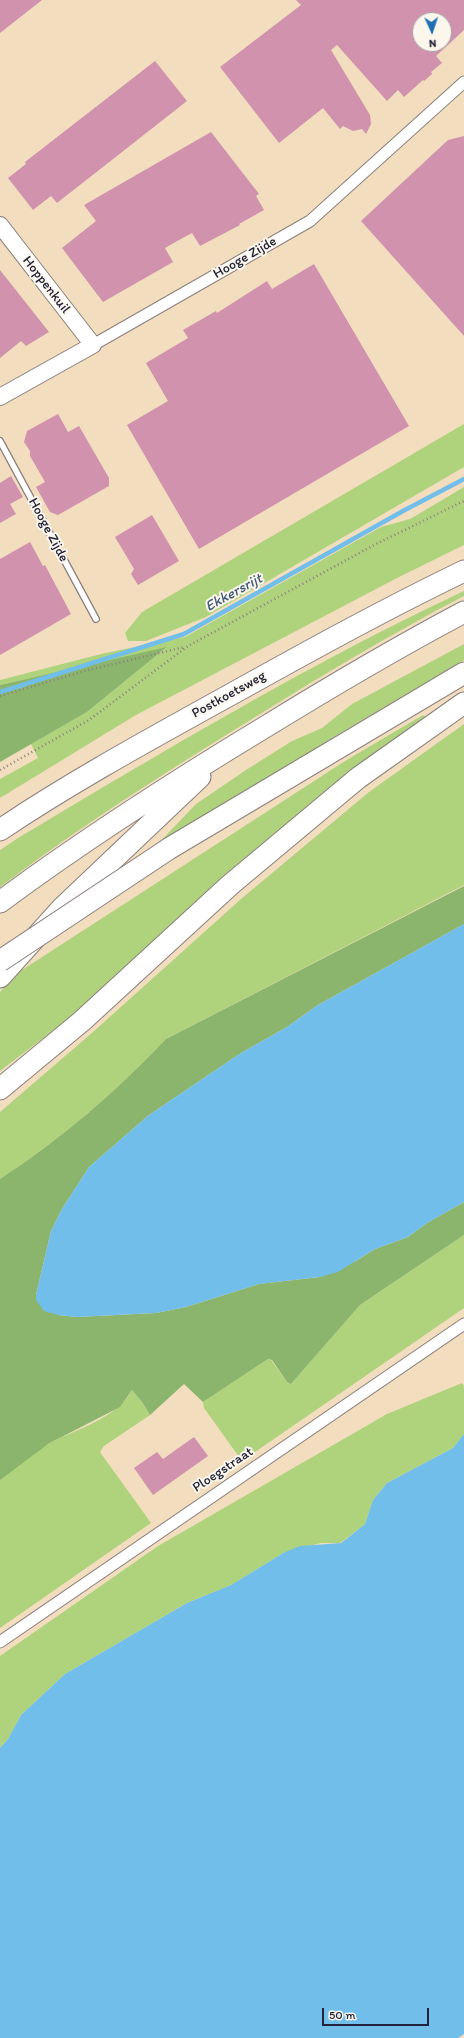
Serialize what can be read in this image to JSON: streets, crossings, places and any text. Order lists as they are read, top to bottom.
{
  "streets": {
    "highway": ["Postkoetsweg"],
    "street": ["Hooge Zijde", "Hoppenkuil", "Ploegstraat"]
  },
  "crossings": [
    ["Hooge Zijde", "Hoppenkuil"]
  ],
  "water": ["Ekkersrijt"],
  "scale_bar": "50 m",
  "north": "bottom"
}
